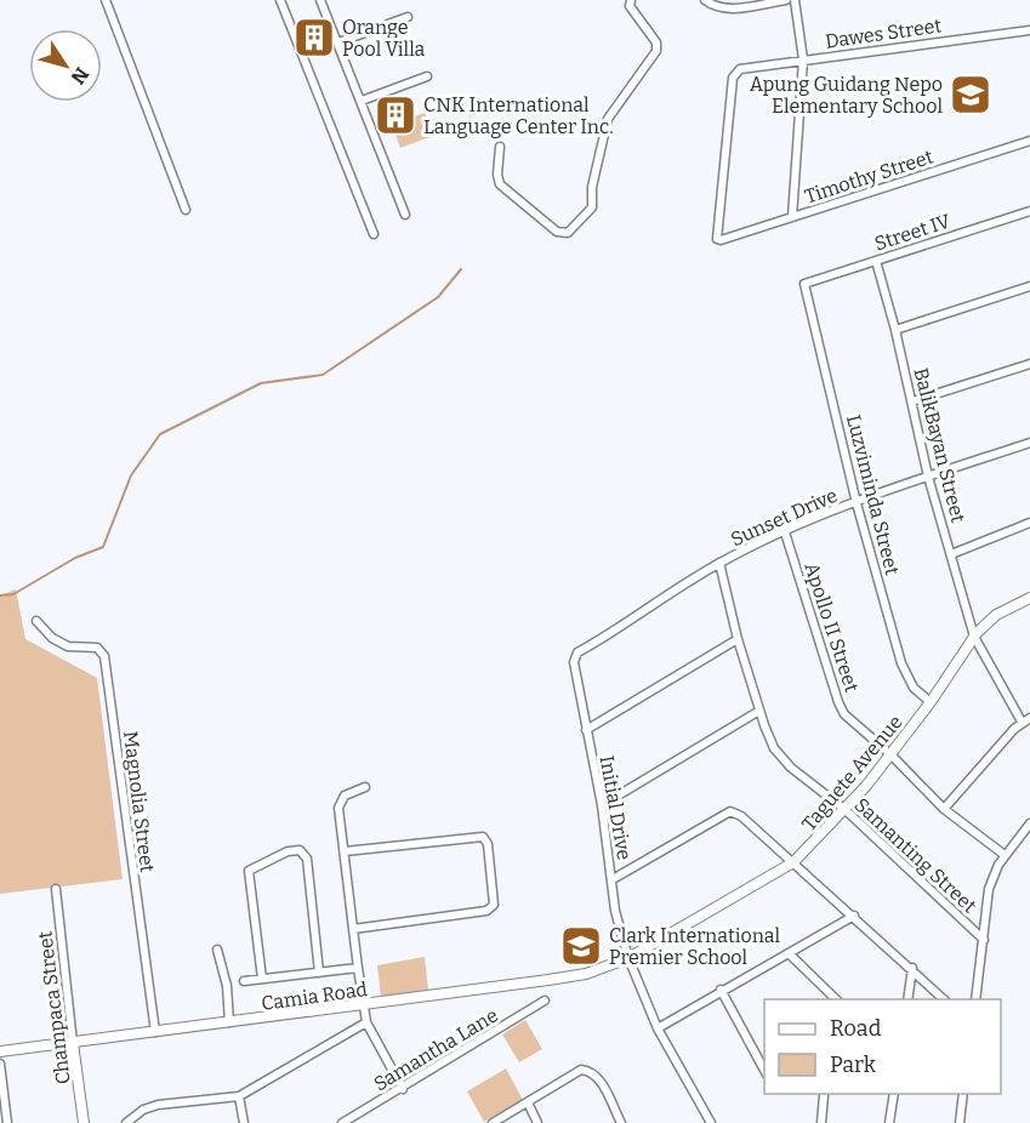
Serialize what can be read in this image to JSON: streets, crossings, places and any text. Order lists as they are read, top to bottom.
{
  "streets": {
    "street": [
      "Dawes Street",
      "Timothy Street",
      "Street IV",
      "BalikBayan Street",
      "Luzviminda Street",
      "Sunset Drive",
      "Apollo II Street",
      "Taguete Avenue",
      "Magnolia Street",
      "Initial Drive",
      "Samanting Street",
      "Camia Road",
      "Champaca Street",
      "Samantha Lane"
    ]
  },
  "crossings": [
    ["Dawes Street", "Timothy Street"],
    ["Street IV", "BalikBayan Street"],
    ["Street IV", "Luzviminda Street"],
    ["BalikBayan Street", "Sunset Drive"],
    ["BalikBayan Street", "Taguete Avenue"],
    ["Luzviminda Street", "Sunset Drive"],
    ["Luzviminda Street", "Taguete Avenue"],
    ["Sunset Drive", "Apollo II Street"],
    ["Sunset Drive", "Initial Drive"],
    ["Sunset Drive", "Samanting Street"],
    ["Apollo II Street", "Taguete Avenue"],
    ["Taguete Avenue", "Initial Drive"],
    ["Taguete Avenue", "Samanting Street"],
    ["Taguete Avenue", "Camia Road"],
    ["Magnolia Street", "Camia Road"],
    ["Initial Drive", "Camia Road"],
    ["Camia Road", "Champaca Street"]
  ],
  "places": {
    "building": ["Orange Pool Villa", "CNK International Language Center Inc."],
    "school or university": ["Apung Guidang Nepo Elementary School", "Clark International Premier School"]
  },
  "legend": ["Road", "Park"],
  "north": "bottom right"
}
